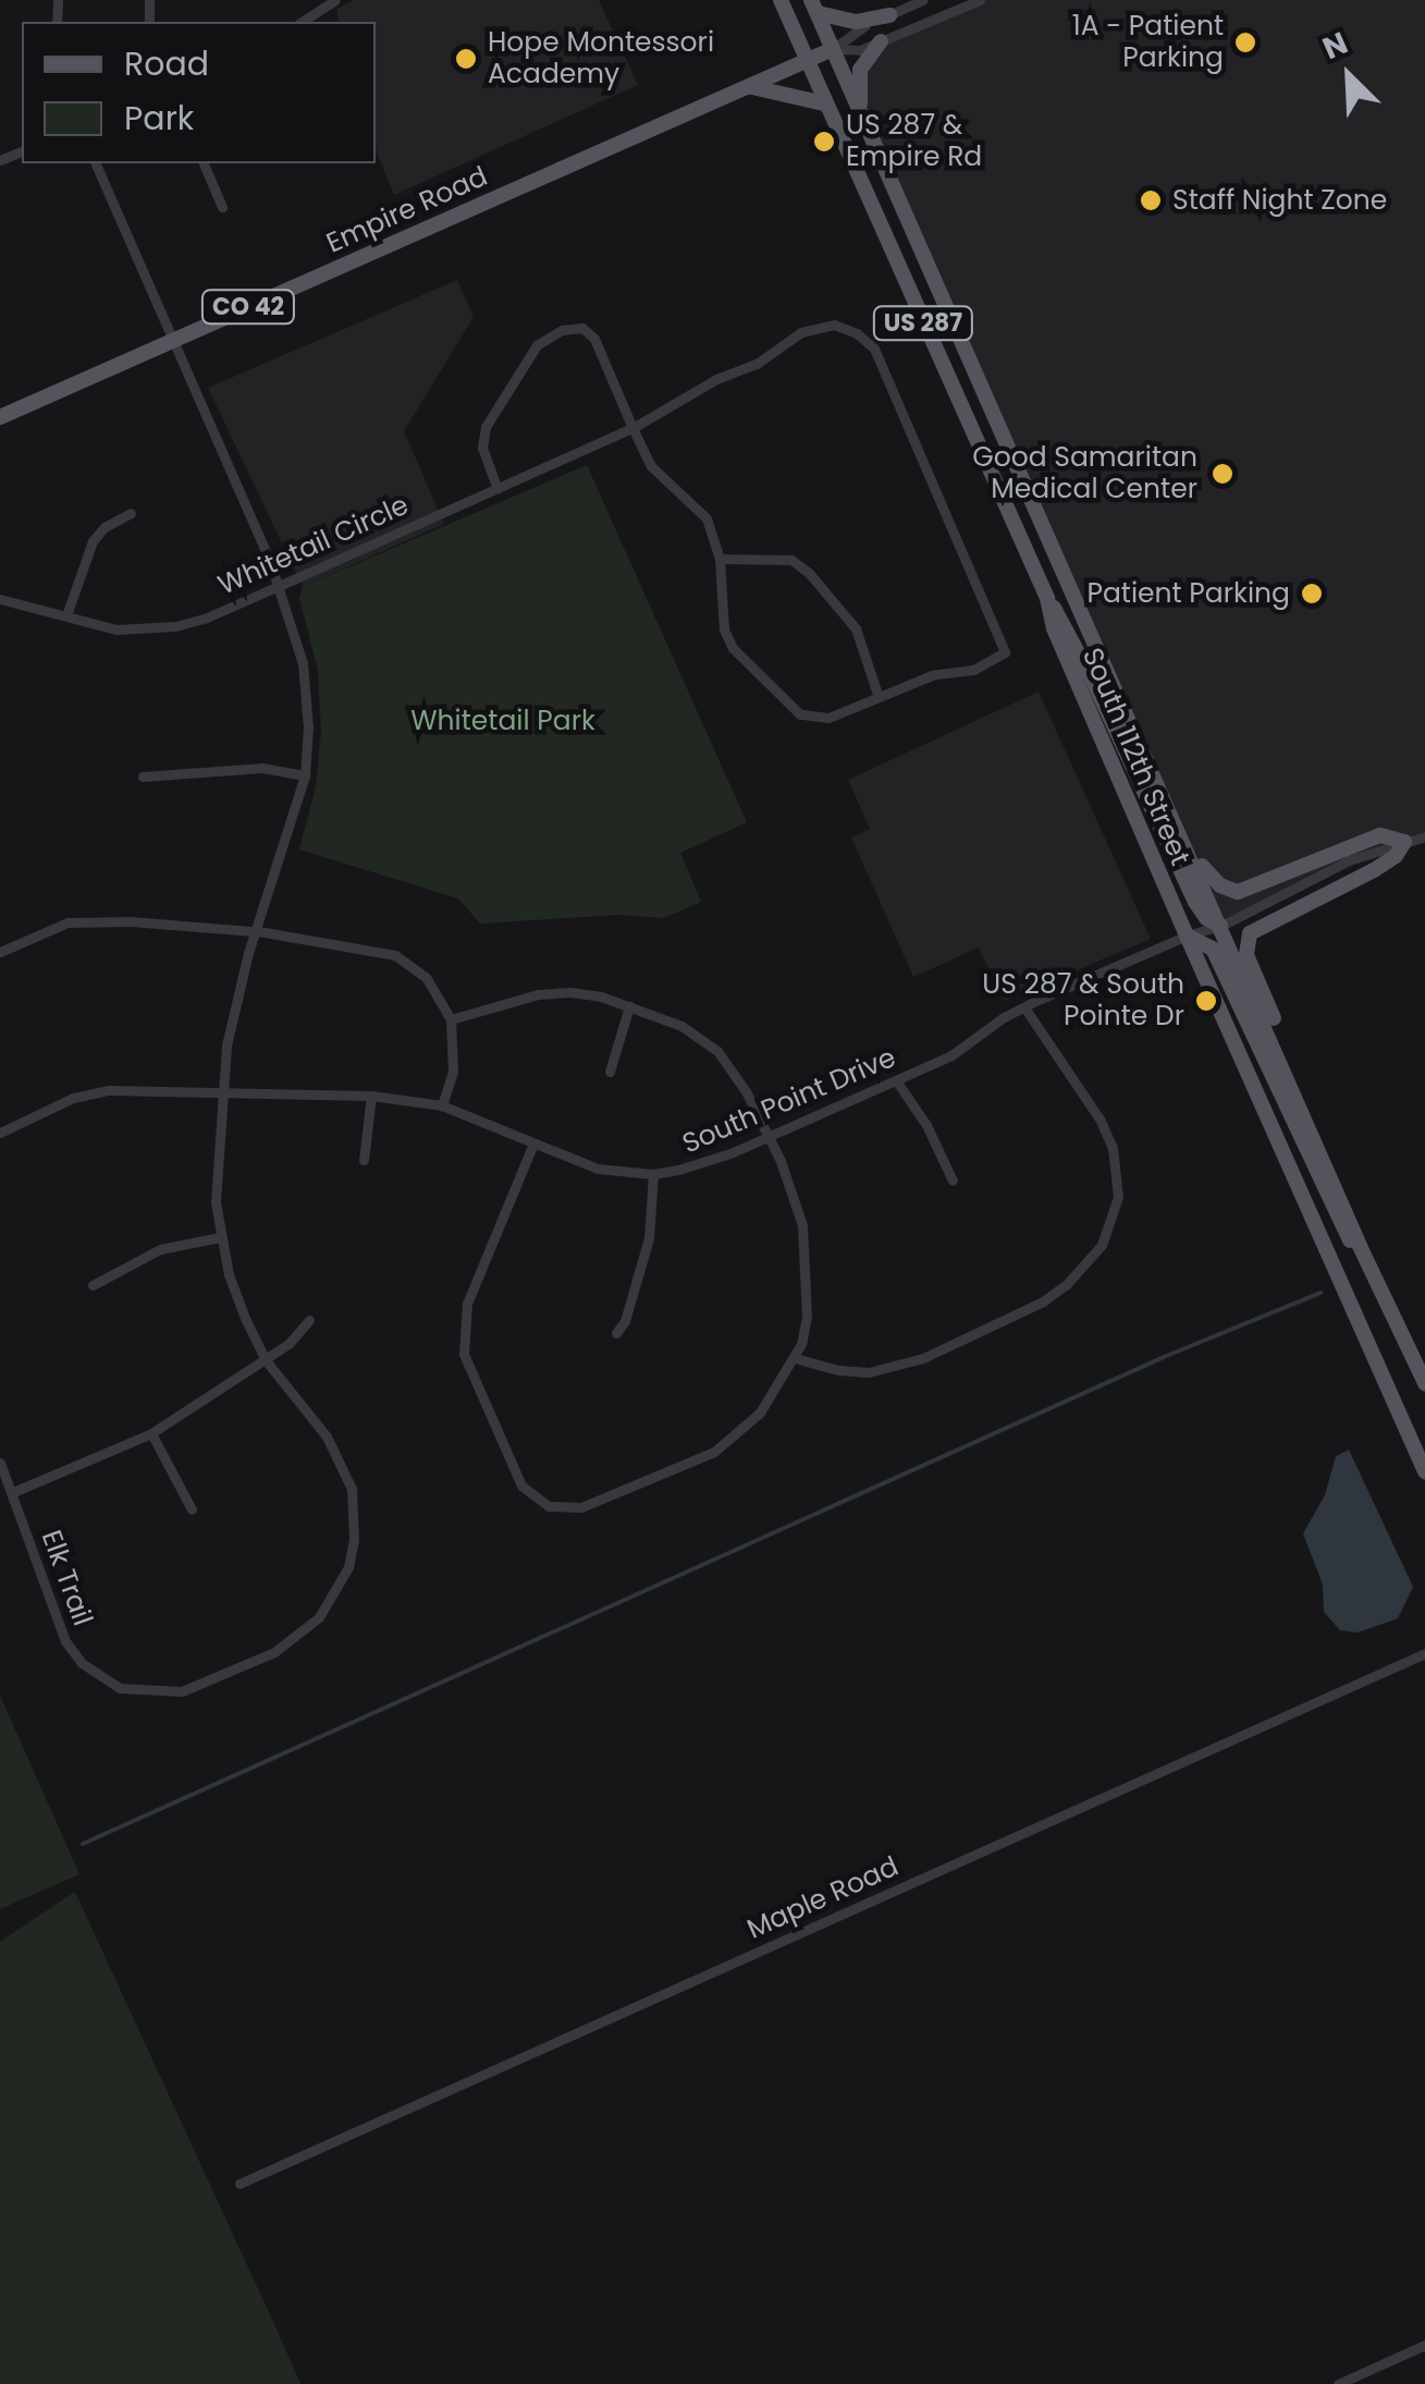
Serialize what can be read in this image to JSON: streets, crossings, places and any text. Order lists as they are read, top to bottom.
{
  "streets": {
    "main road": [
      "Empire Road",
      "CO 42",
      "US 287",
      "South 112th Street"
    ],
    "street": [
      "Whitetail Circle",
      "South Point Drive",
      "Elk Trail",
      "Maple Road"
    ]
  },
  "crossings": [
    ["Empire Road", "South 112th Street"],
    ["South 112th Street", "South Point Drive"]
  ],
  "parks": ["Whitetail Park"],
  "places": [
    "1A - Patient Parking",
    "Hope Montessori Academy",
    "US 287 & Empire Rd",
    "Staff Night Zone",
    "Good Samaritan Medical Center",
    "Patient Parking",
    "US 287 & South Pointe Dr"
  ],
  "legend": ["Road", "Park"],
  "north": "top left"
}
